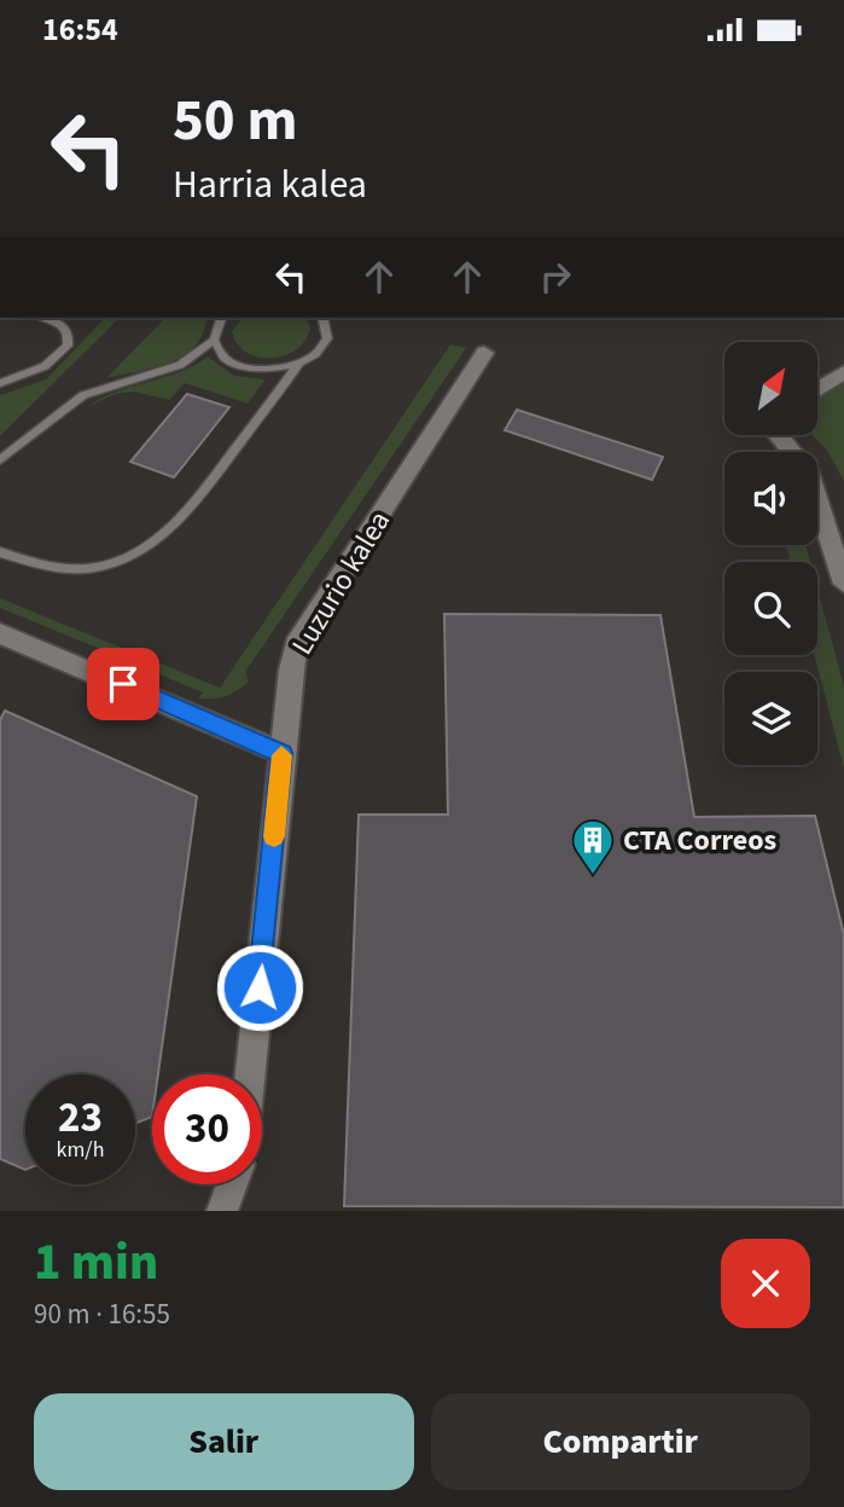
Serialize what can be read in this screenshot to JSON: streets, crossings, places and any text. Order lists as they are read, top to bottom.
{
  "streets": {
    "street": ["Luzurio kalea"]
  },
  "places": {
    "building": ["CTA Correos"]
  },
  "north": "top right",
  "page": {
    "status": "16:54",
    "turn": ["50 m", "Harria kalea"],
    "speed": "23 km/h",
    "limit": "30",
    "heading": ["1 min", "90 m · 16:55"],
    "buttons": ["Salir", "Compartir"]
  }
}
